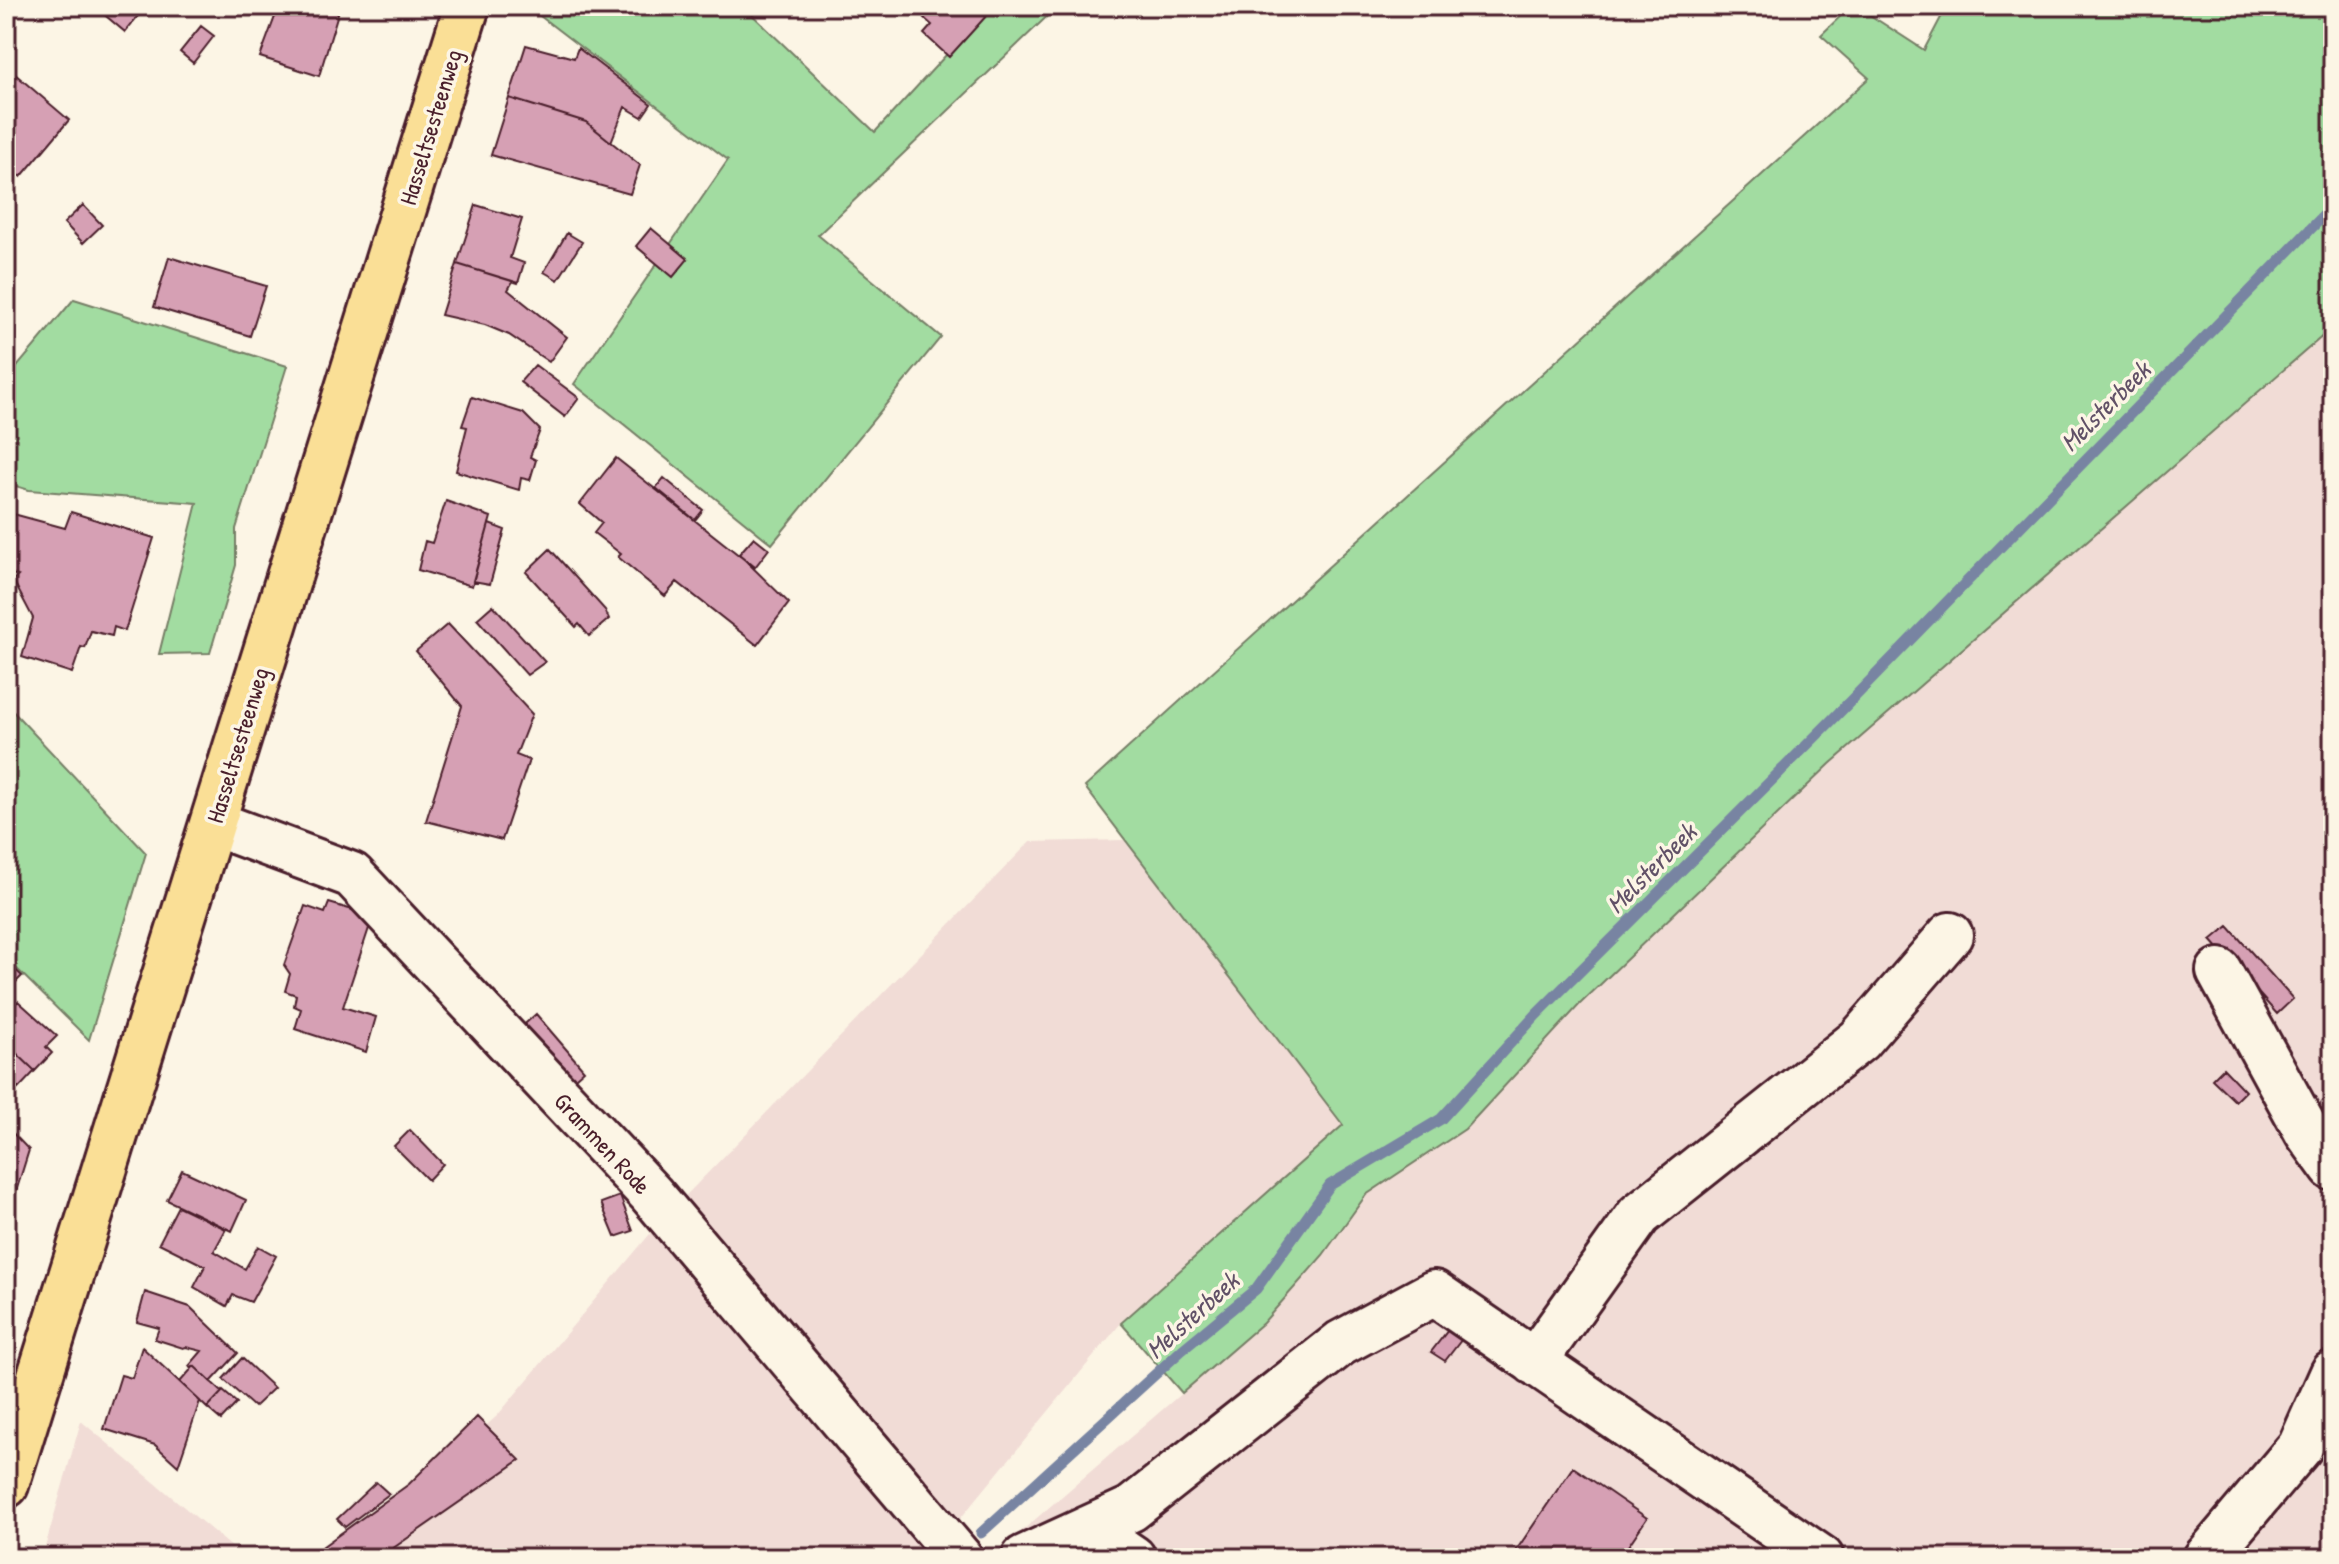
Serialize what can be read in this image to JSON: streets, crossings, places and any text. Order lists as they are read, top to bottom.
{
  "streets": {
    "main road": ["Hasseltsesteenweg"],
    "street": ["Grammen Rode"]
  },
  "crossings": [
    ["Hasseltsesteenweg", "Grammen Rode"]
  ],
  "water": ["Melsterbeek"]
}
